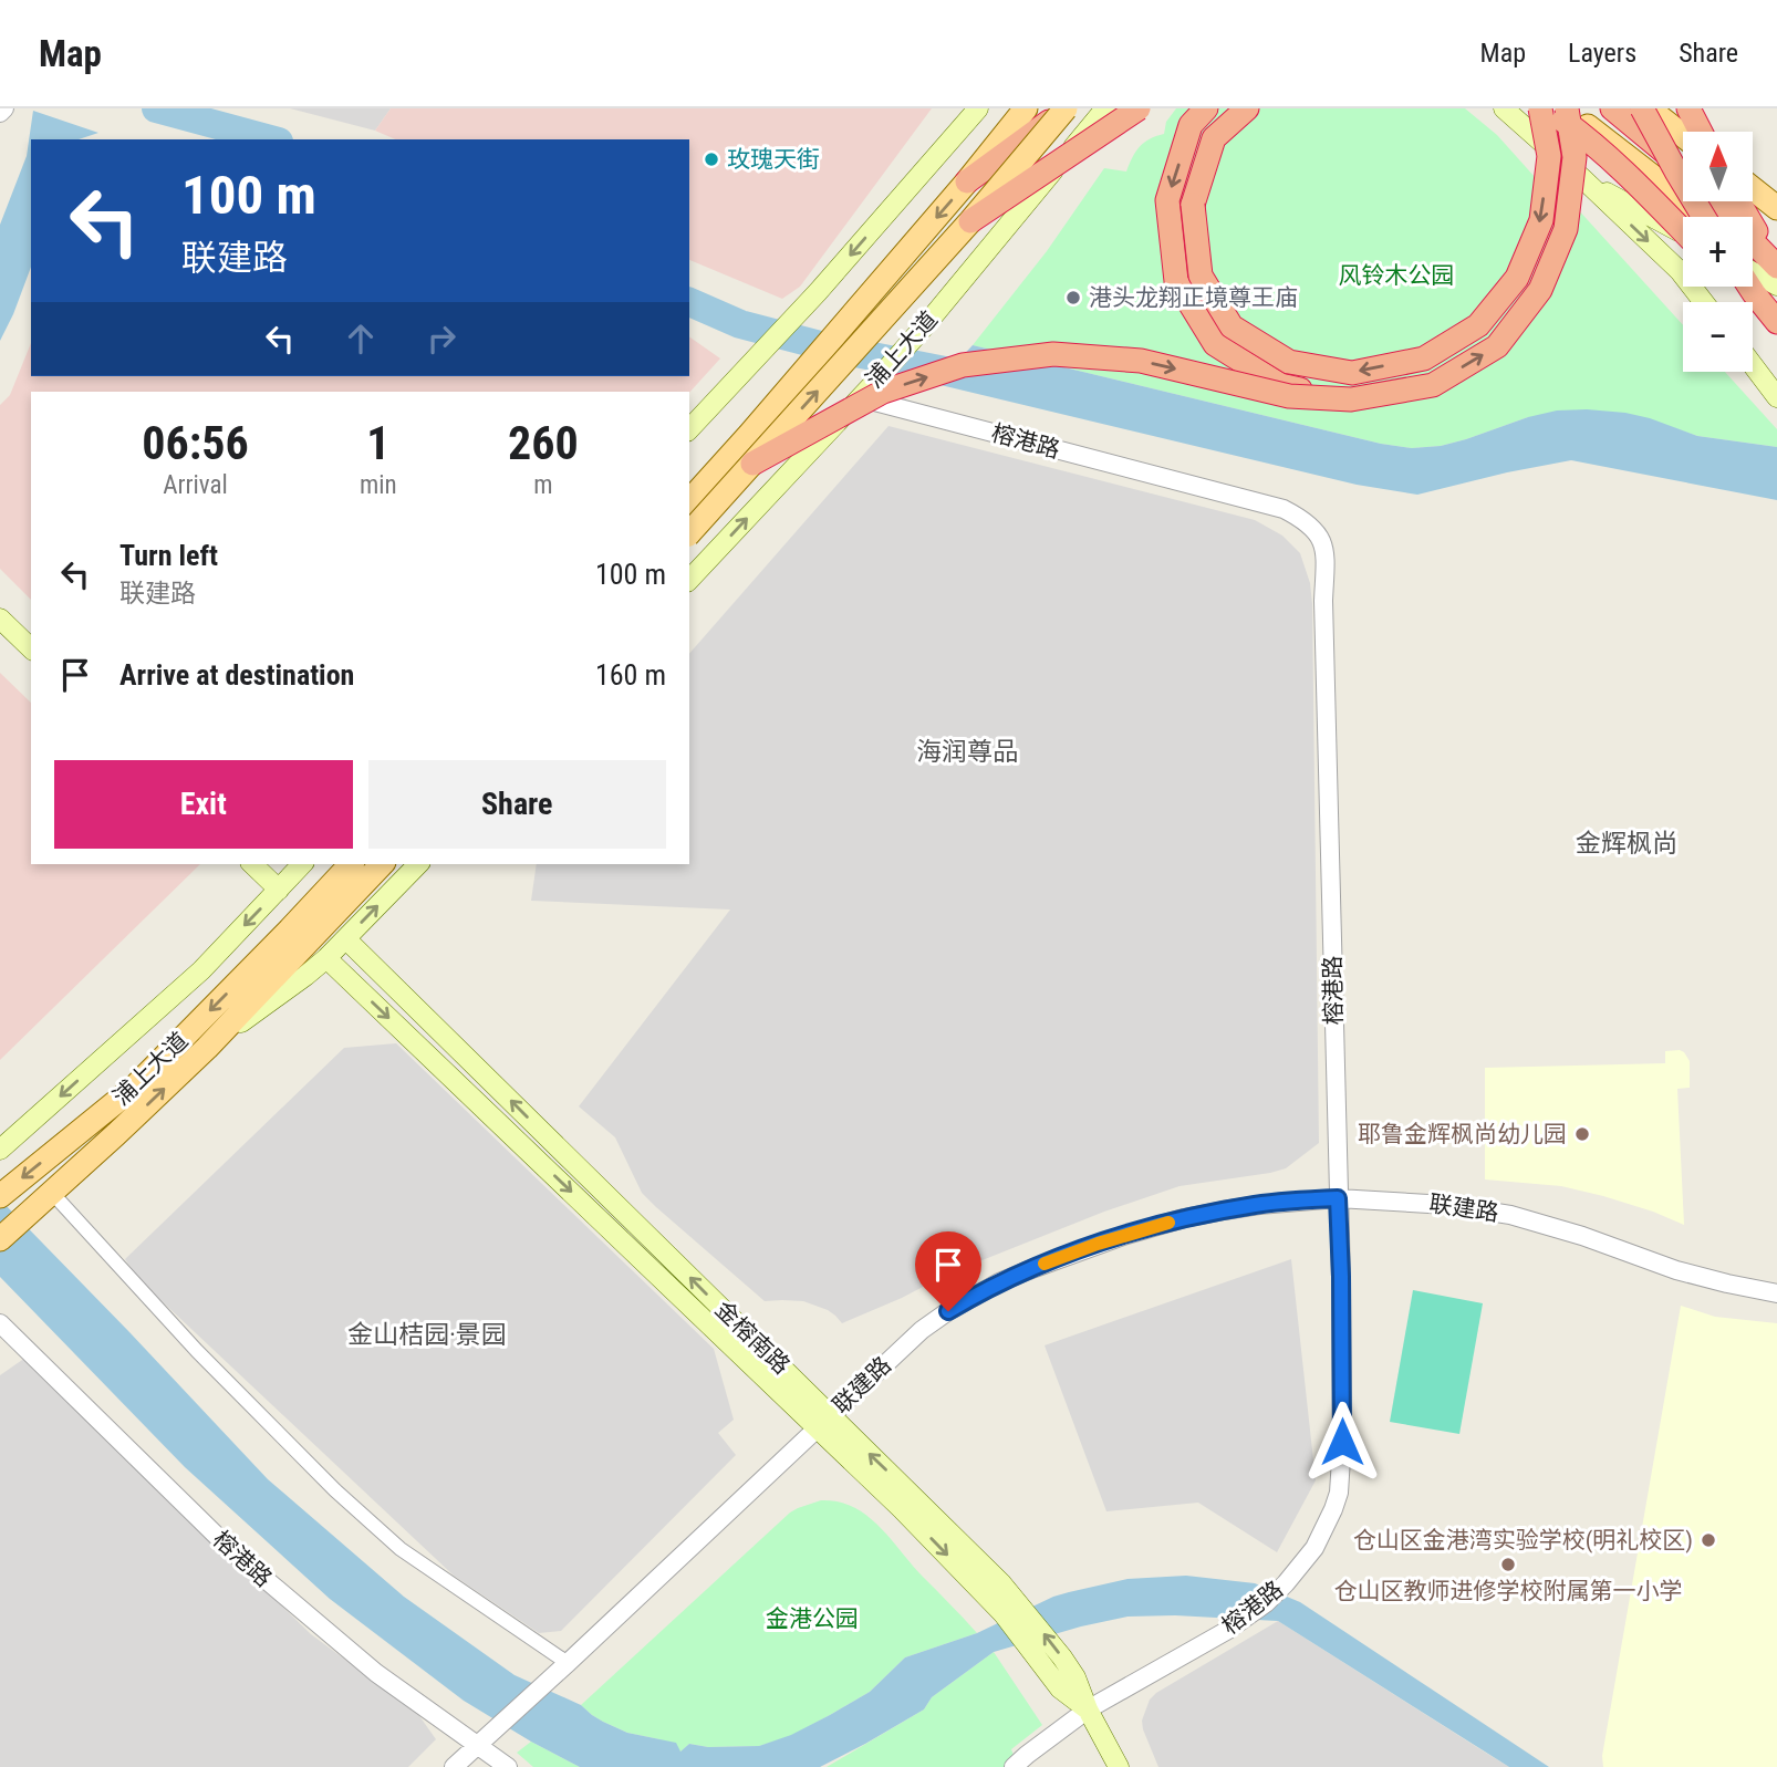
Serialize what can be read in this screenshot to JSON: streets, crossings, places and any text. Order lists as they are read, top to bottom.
{
  "streets": {
    "main road": ["浦上大道", "金榕南路"],
    "street": ["榕港路", "联建路"]
  },
  "crossings": [
    ["浦上大道", "榕港路"],
    ["浦上大道", "金榕南路"],
    ["榕港路", "联建路"],
    ["榕港路", "金榕南路"],
    ["联建路", "金榕南路"]
  ],
  "districts": ["海润尊品", "金辉枫尚", "金山桔园·景园"],
  "parks": ["风铃木公园", "金港公园"],
  "places": [
    "玫瑰天街",
    "港头龙翔正境尊王庙",
    "耶鲁金辉枫尚幼儿园",
    "仓山区金港湾实验学校(明礼校区)",
    "仓山区教师进修学校附属第一小学"
  ],
  "north": "top",
  "page": {
    "header": "Map",
    "nav": ["Map", "Layers", "Share"],
    "map_buttons": ["+", "−"],
    "turn": ["100 m", "联建路"],
    "eta": [
      "06:56",
      "Arrival",
      "1",
      "min",
      "260",
      "m"
    ],
    "list": [
      {
        "name": "Turn left",
        "note": "联建路",
        "value": "100 m"
      },
      {
        "name": "Arrive at destination",
        "value": "160 m"
      }
    ],
    "buttons": ["Exit", "Share"]
  }
}
